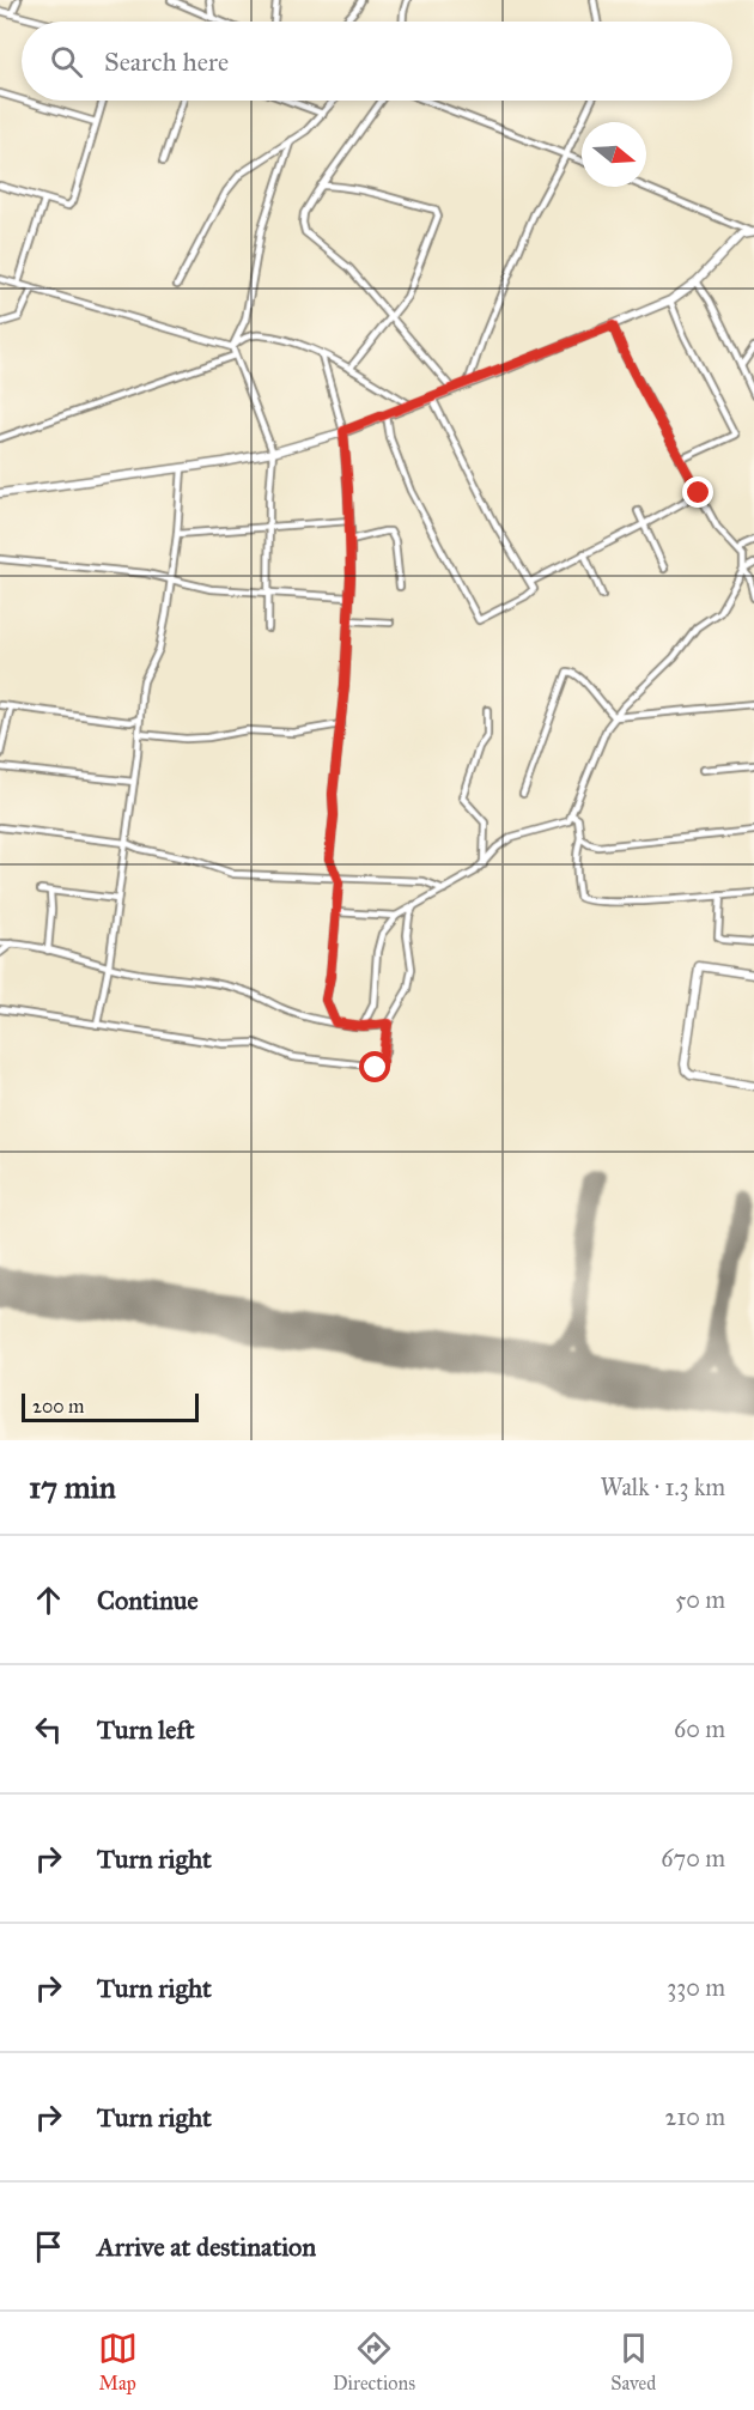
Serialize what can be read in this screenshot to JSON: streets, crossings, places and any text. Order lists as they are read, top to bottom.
{
  "scale_bar": "200 m",
  "north": "right",
  "page": {
    "search": "Search here",
    "scale": "200 m",
    "heading": ["17 min", "Walk · 1.3 km"],
    "list": [
      ["Continue", "50 m"],
      ["Turn left", "60 m"],
      ["Turn right", "670 m"],
      ["Turn right", "330 m"],
      ["Turn right", "210 m"],
      "Arrive at destination"
    ],
    "nav": ["Map", "Directions", "Saved"]
  }
}
